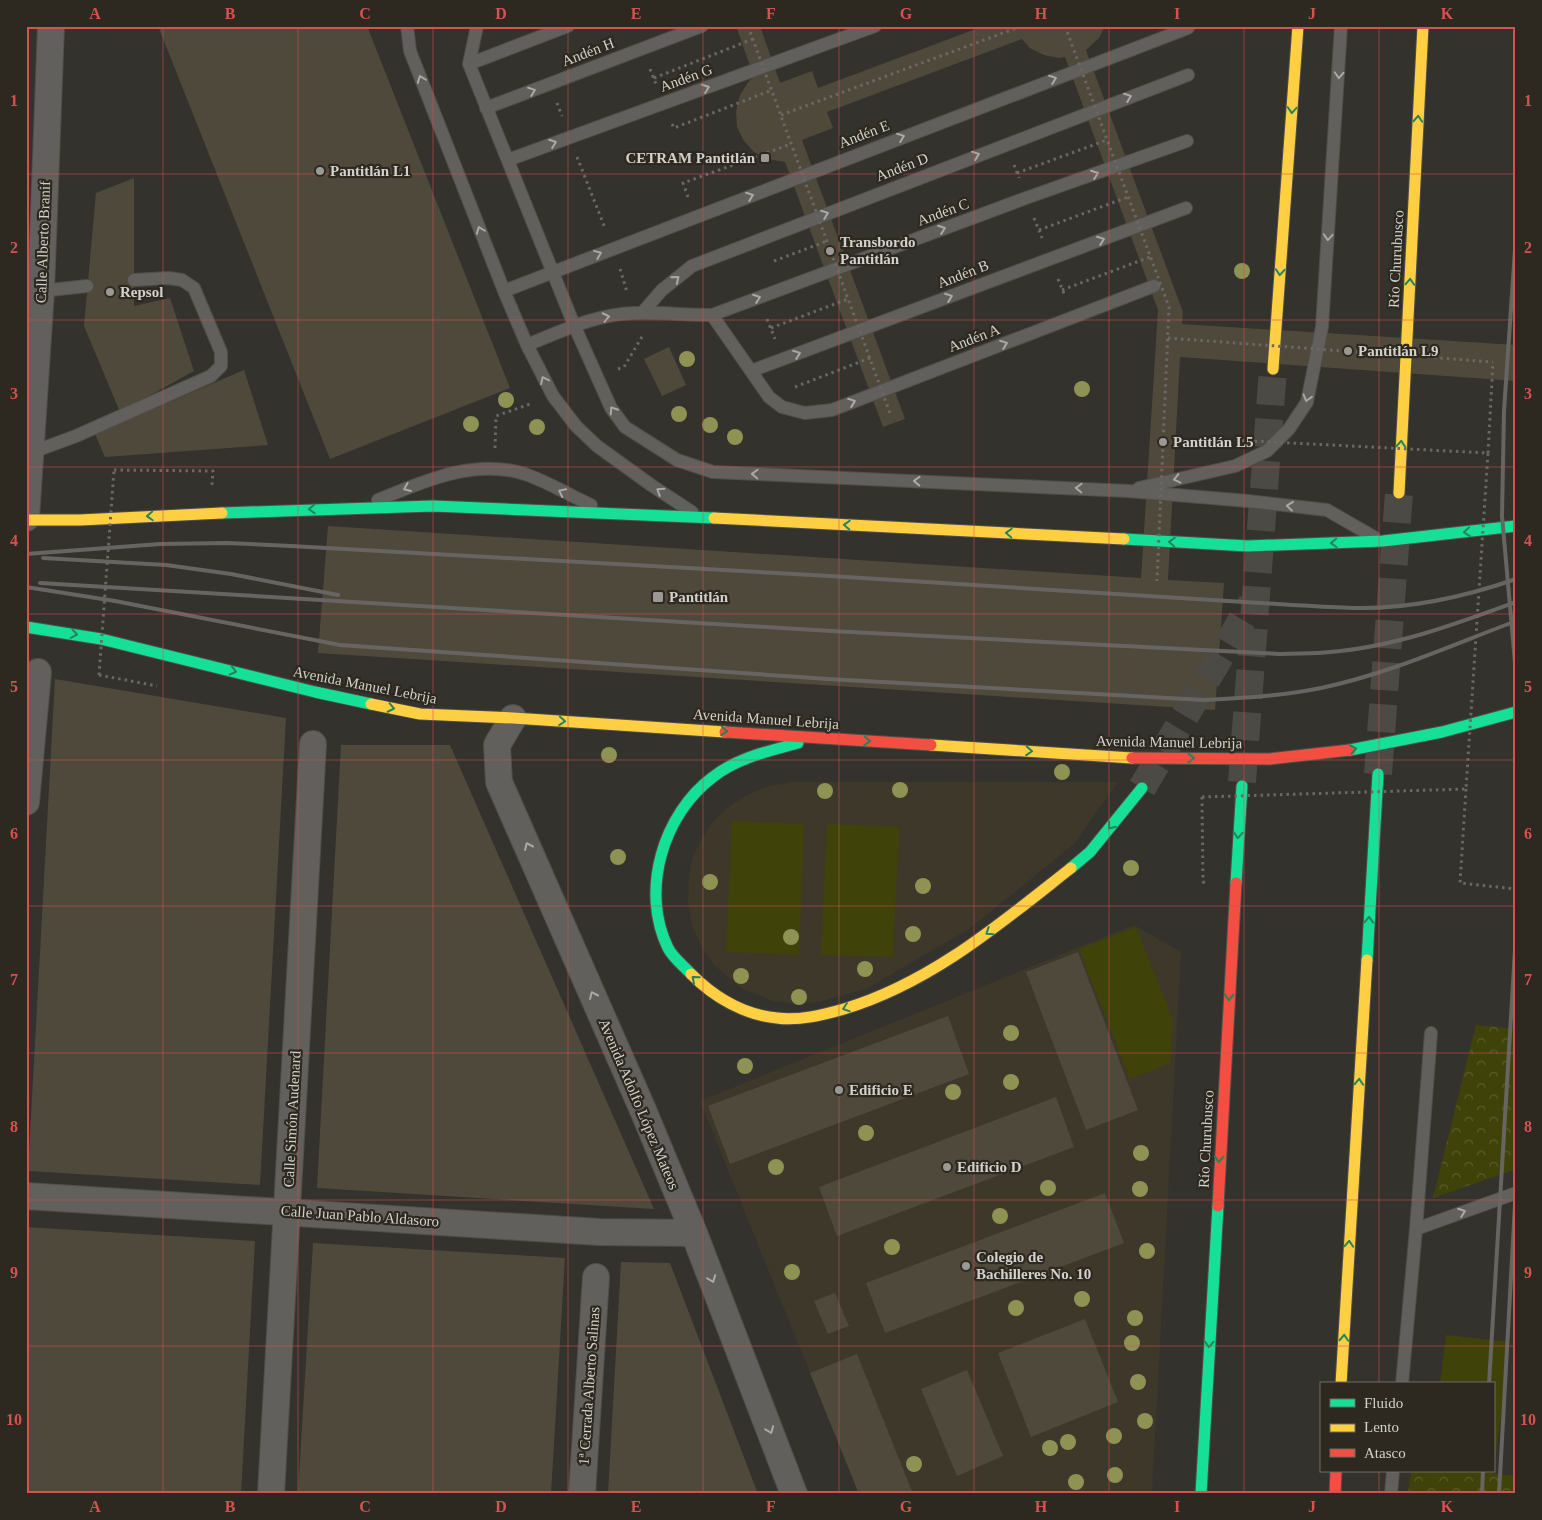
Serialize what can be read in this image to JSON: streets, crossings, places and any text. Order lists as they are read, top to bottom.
{
  "streets": {
    "main road": ["Río Churubusco", "Avenida Manuel Lebrija"],
    "street": [
      "Calle Alberto Branif",
      "Avenida Adolfo López Mateos",
      "Calle Simón Audenard",
      "Calle Juan Pablo Aldasoro",
      "1ª Cerrada Alberto Salinas"
    ],
    "lane": [
      "Andén H",
      "Andén G",
      "Andén E",
      "Andén D",
      "Andén C",
      "Andén B",
      "Andén A"
    ]
  },
  "crossings": [
    ["Avenida Manuel Lebrija", "Avenida Adolfo López Mateos"],
    ["Avenida Adolfo López Mateos", "Calle Juan Pablo Aldasoro"],
    ["Calle Simón Audenard", "Calle Juan Pablo Aldasoro"]
  ],
  "one_way": [
    "Andén G",
    "Andén E",
    "Andén D",
    "Andén C",
    "Andén B",
    "Andén A",
    "Avenida Manuel Lebrija"
  ],
  "places": {
    "transit": ["CETRAM Pantitlán", "Pantitlán"],
    "other": [
      "Pantitlán L1",
      "Transbordo Pantitlán",
      "Repsol",
      "Pantitlán L9",
      "Pantitlán L5",
      "Edificio E",
      "Edificio D",
      "Colegio de Bachilleres No. 10"
    ]
  },
  "legend": ["Fluido", "Lento", "Atasco"],
  "grid": {
    "columns": [
      "A",
      "B",
      "C",
      "D",
      "E",
      "F",
      "G",
      "H",
      "I",
      "J",
      "K"
    ],
    "rows": [
      "1",
      "2",
      "3",
      "4",
      "5",
      "6",
      "7",
      "8",
      "9",
      "10"
    ]
  }
}
